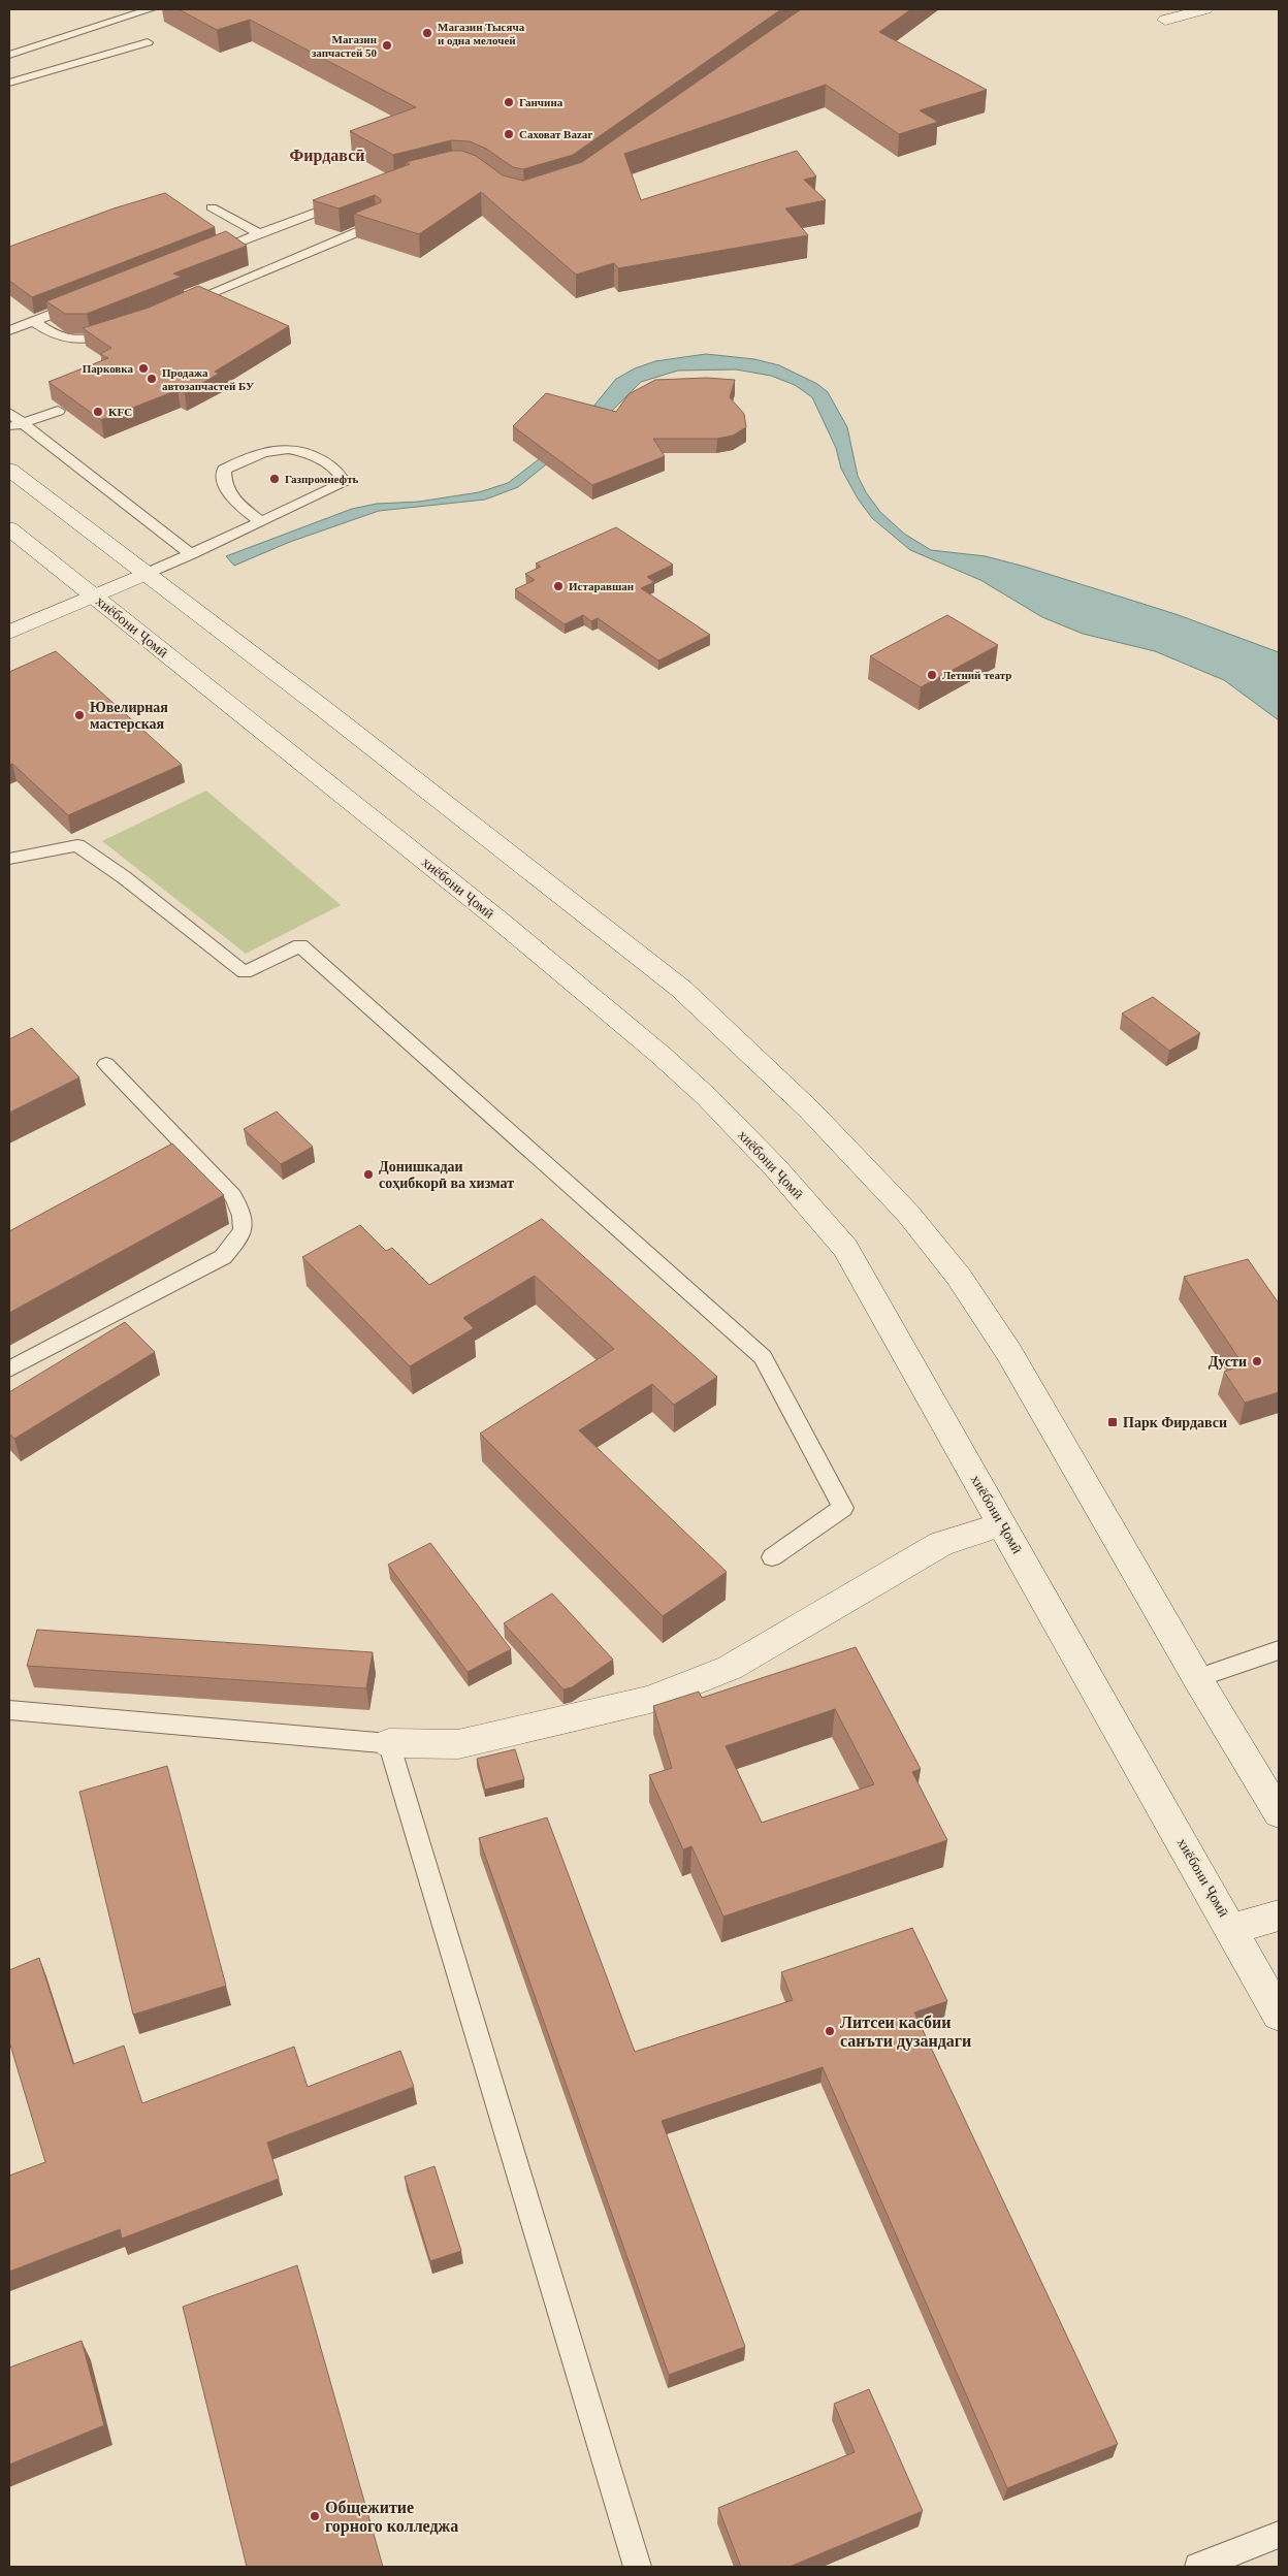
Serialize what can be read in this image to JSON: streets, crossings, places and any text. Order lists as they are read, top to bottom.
{
  "streets": {
    "main road": ["хиёбони Ҷомӣ"]
  },
  "districts": ["Фирдавсӣ"],
  "places": {
    "other": [
      "Магазин Тысяча и одна мелочей",
      "Магазин запчастей 50",
      "Ганчина",
      "Саховат Bazar",
      "Парковка",
      "Продажа автозапчастей БУ",
      "KFC",
      "Газпромнефть",
      "Истаравшан",
      "Летний театр",
      "Ювелирная мастерская",
      "Донишкадаи соҳибкорӣ ва хизмат",
      "Дусти",
      "Литсеи касбии санъти дузандаги",
      "Общежитие горного колледжа"
    ],
    "transit": ["Парк Фирдавси"]
  }
}
